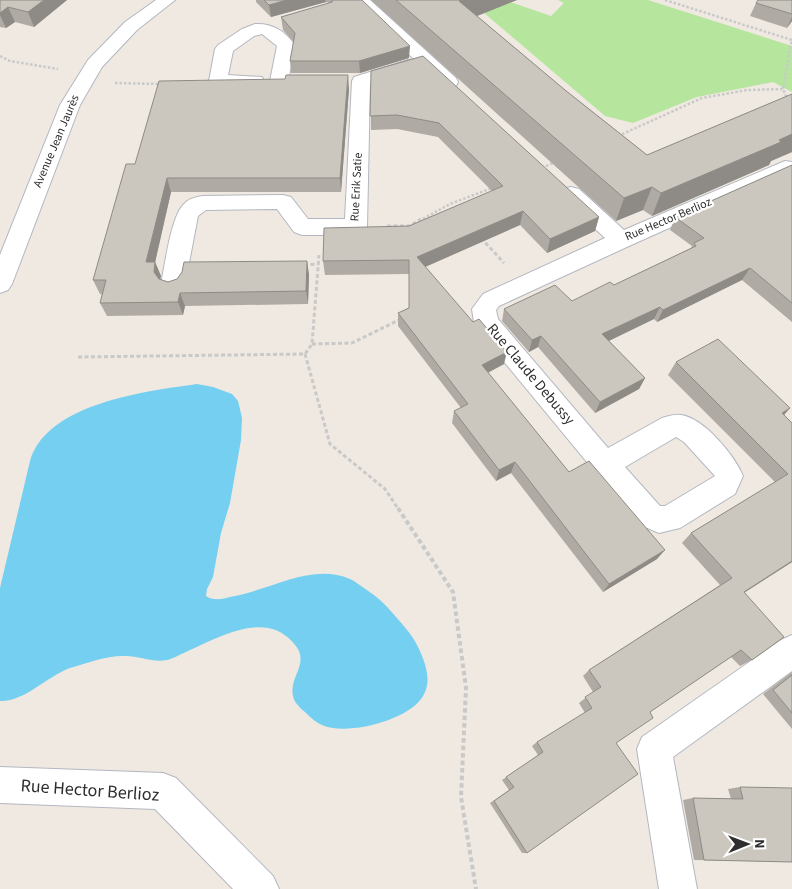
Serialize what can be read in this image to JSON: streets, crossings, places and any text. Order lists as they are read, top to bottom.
{
  "streets": {
    "street": [
      "Avenue Jean Jaurès",
      "Rue Erik Satie",
      "Rue Hector Berlioz",
      "Rue Claude Debussy"
    ]
  },
  "crossings": [
    ["Rue Hector Berlioz", "Rue Claude Debussy"]
  ],
  "north": "right"
}
